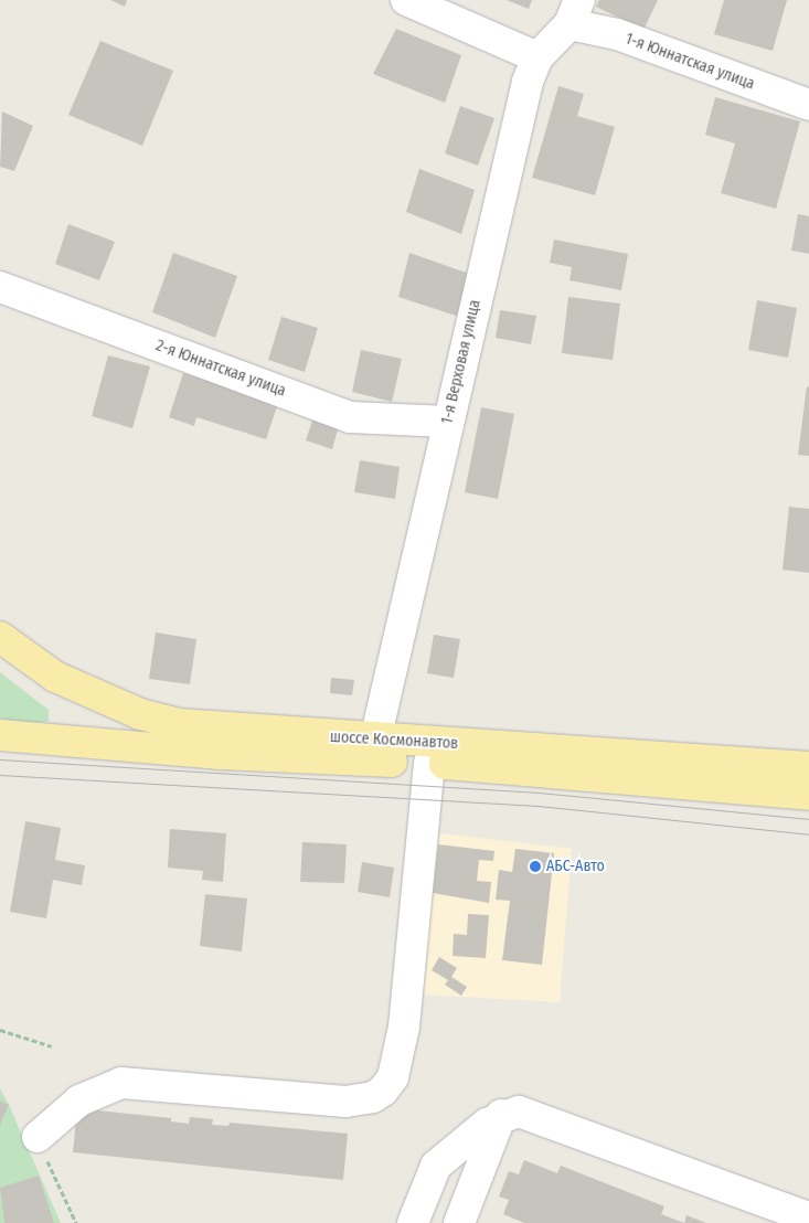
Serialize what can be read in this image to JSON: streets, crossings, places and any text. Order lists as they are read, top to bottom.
{
  "streets": {
    "main road": ["шоссе Космонавтов"],
    "street": ["1-я Юннатская улица", "1-я Верховая улица", "2-я Юннатская улица"]
  },
  "crossings": [
    ["1-я Юннатская улица", "1-я Верховая улица"],
    ["1-я Верховая улица", "2-я Юннатская улица"],
    ["1-я Верховая улица", "шоссе Космонавтов"]
  ],
  "places": ["АБС-Авто"]
}
